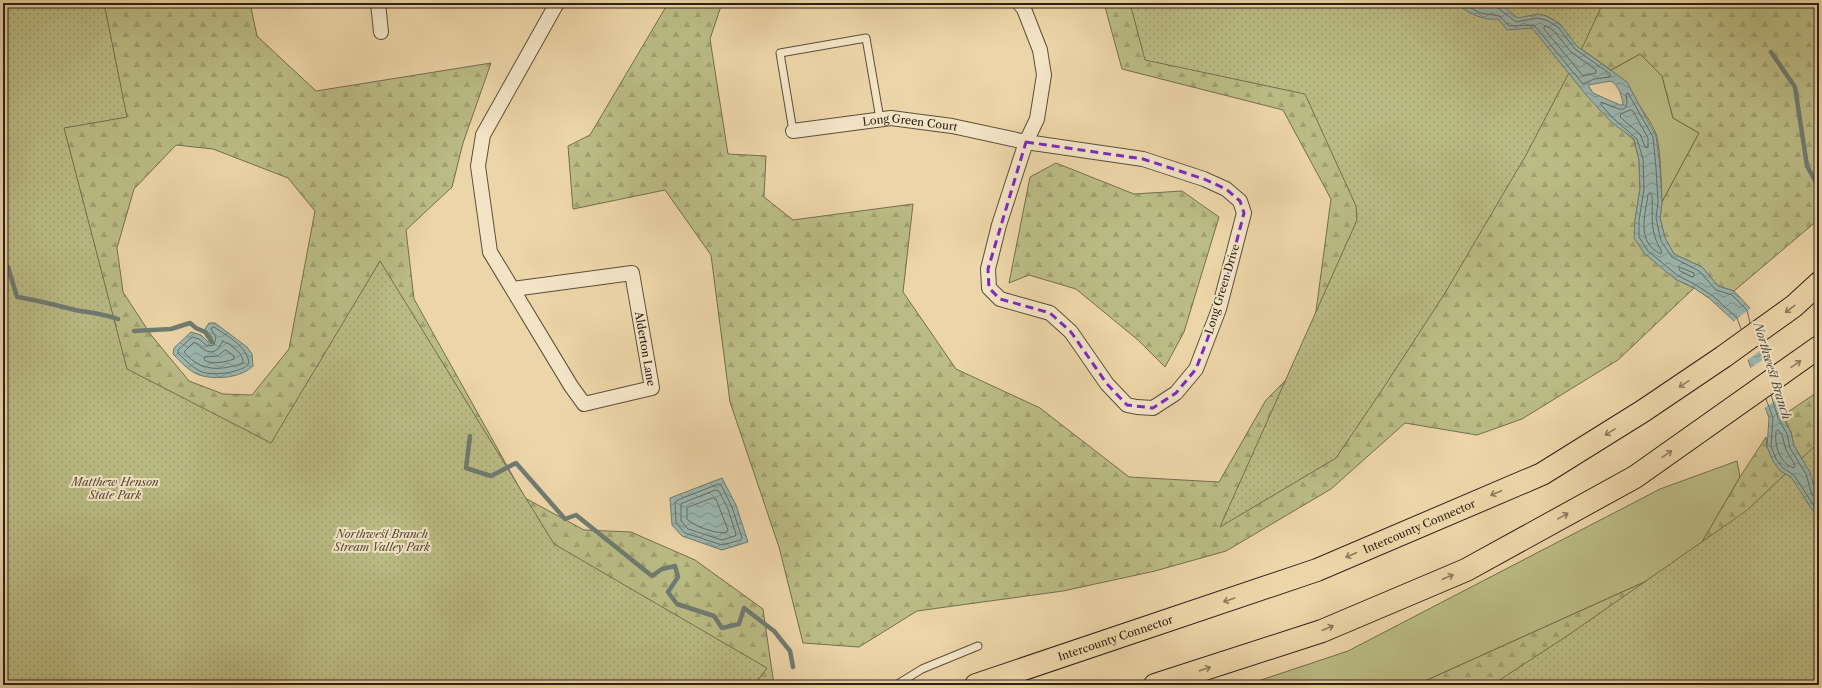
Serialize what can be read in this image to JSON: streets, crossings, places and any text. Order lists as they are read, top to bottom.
{
  "streets": {
    "highway": ["Intercounty Connector"],
    "street": ["Long Green Court", "Long Green Drive", "Alderton Lane"]
  },
  "crossings": [
    ["Long Green Court", "Long Green Drive"]
  ],
  "water": ["Northwest Branch"],
  "parks": ["Matthew Henson State Park", "Northwest Branch Stream Valley Park"]
}
